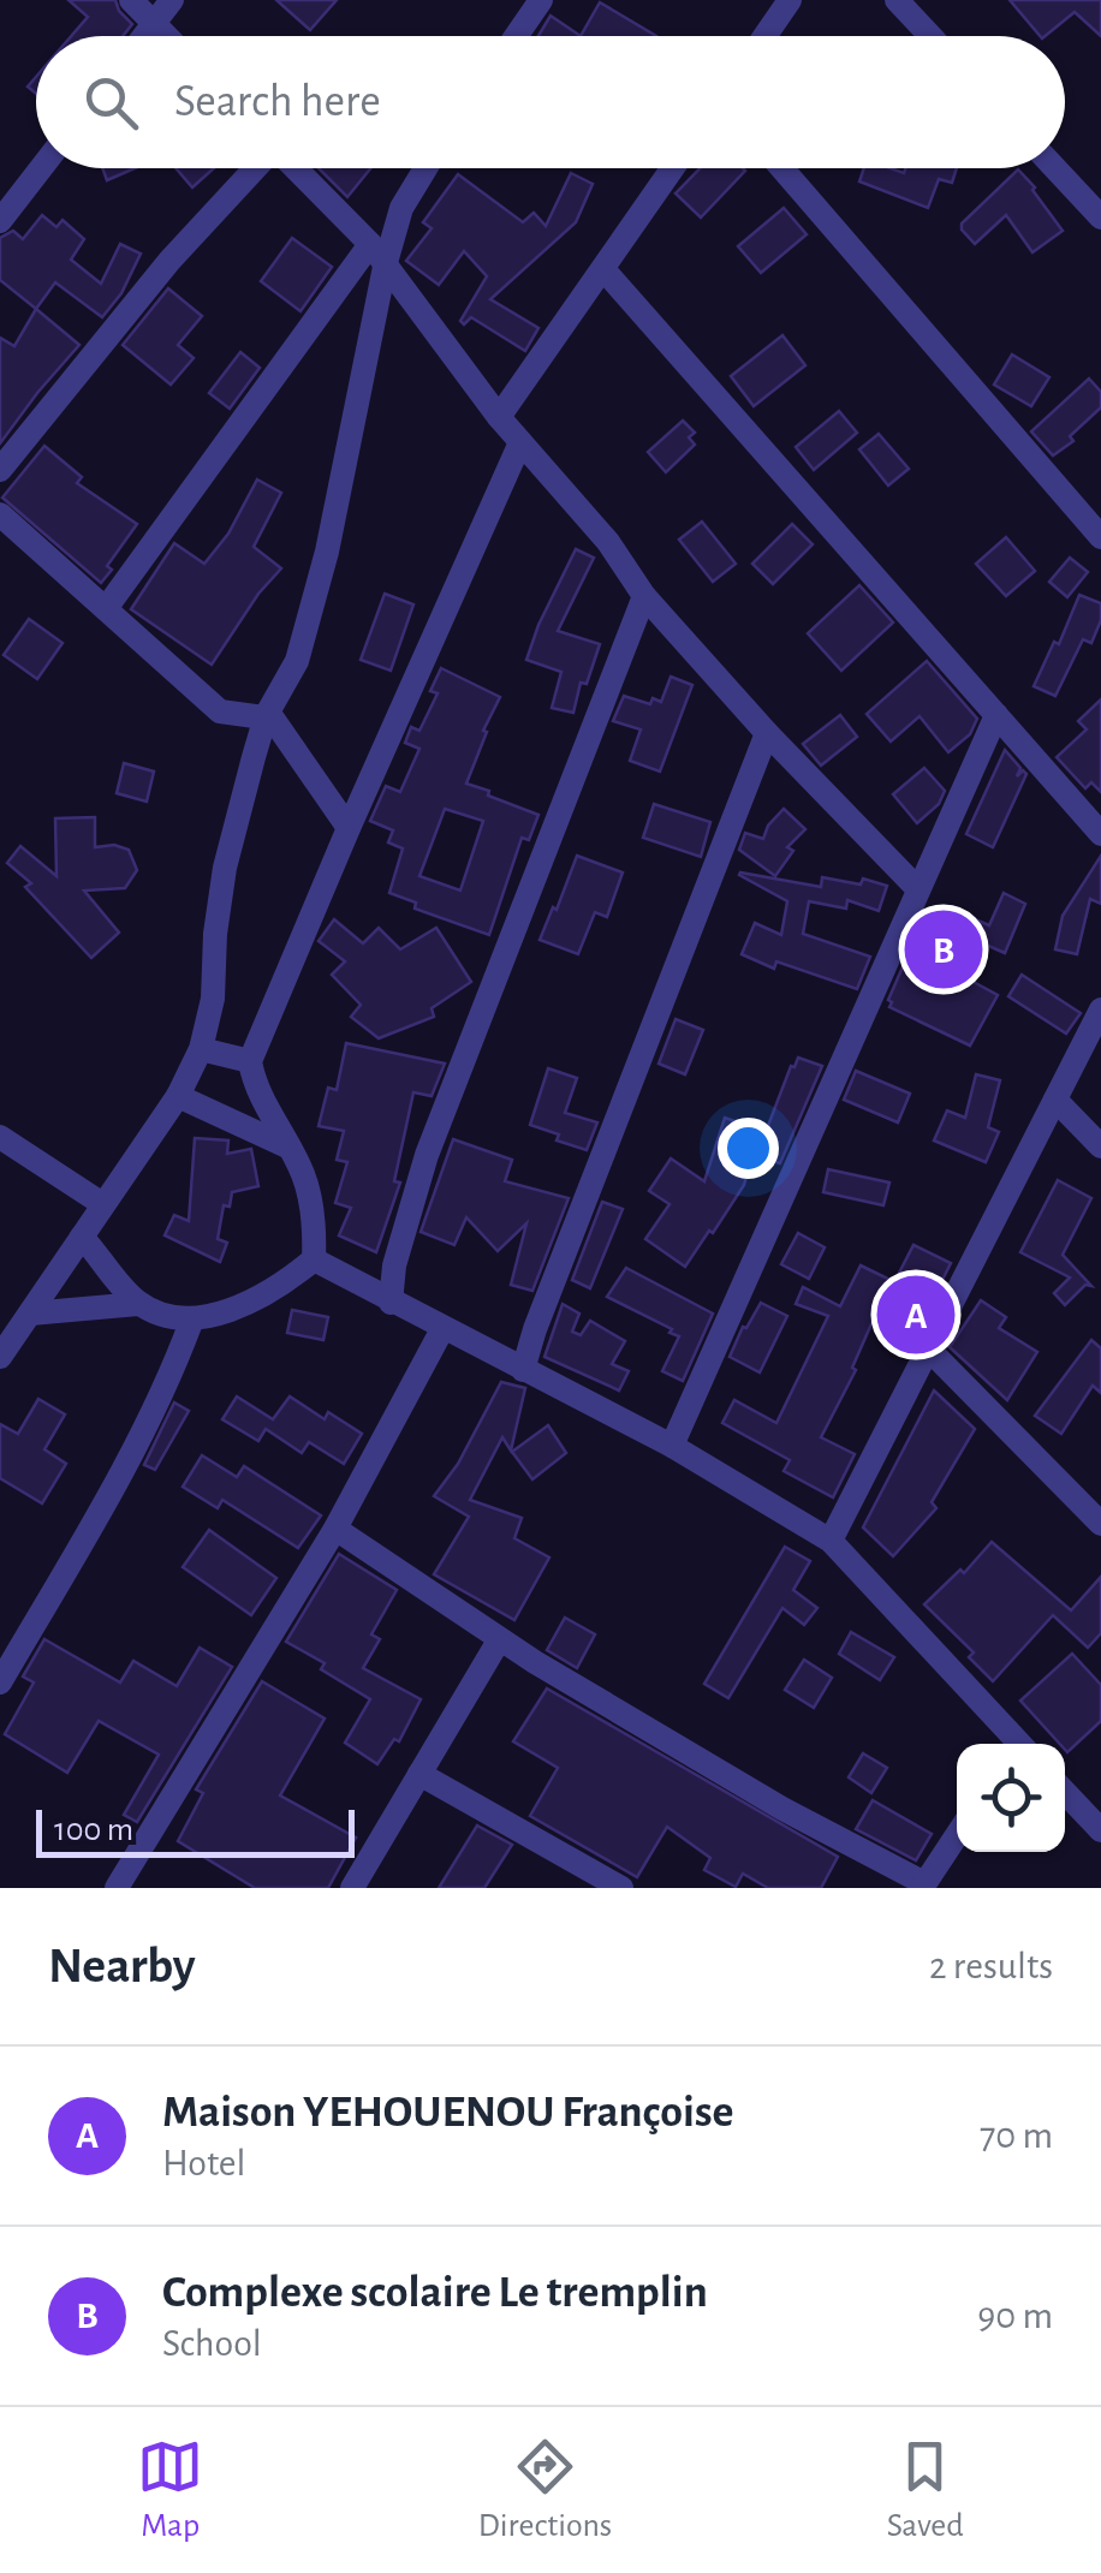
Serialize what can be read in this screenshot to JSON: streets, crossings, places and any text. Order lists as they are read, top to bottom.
{
  "scale_bar": "100 m",
  "page": {
    "search": "Search here",
    "pins": ["B", "A"],
    "scale": "100 m",
    "heading": ["Nearby", "2 results"],
    "list": [
      {
        "mark": "A",
        "name": "Maison YEHOUENOU Françoise",
        "note": "Hotel",
        "value": "70 m"
      },
      {
        "mark": "B",
        "name": "Complexe scolaire Le tremplin",
        "note": "School",
        "value": "90 m"
      }
    ],
    "nav": ["Map", "Directions", "Saved"]
  }
}
